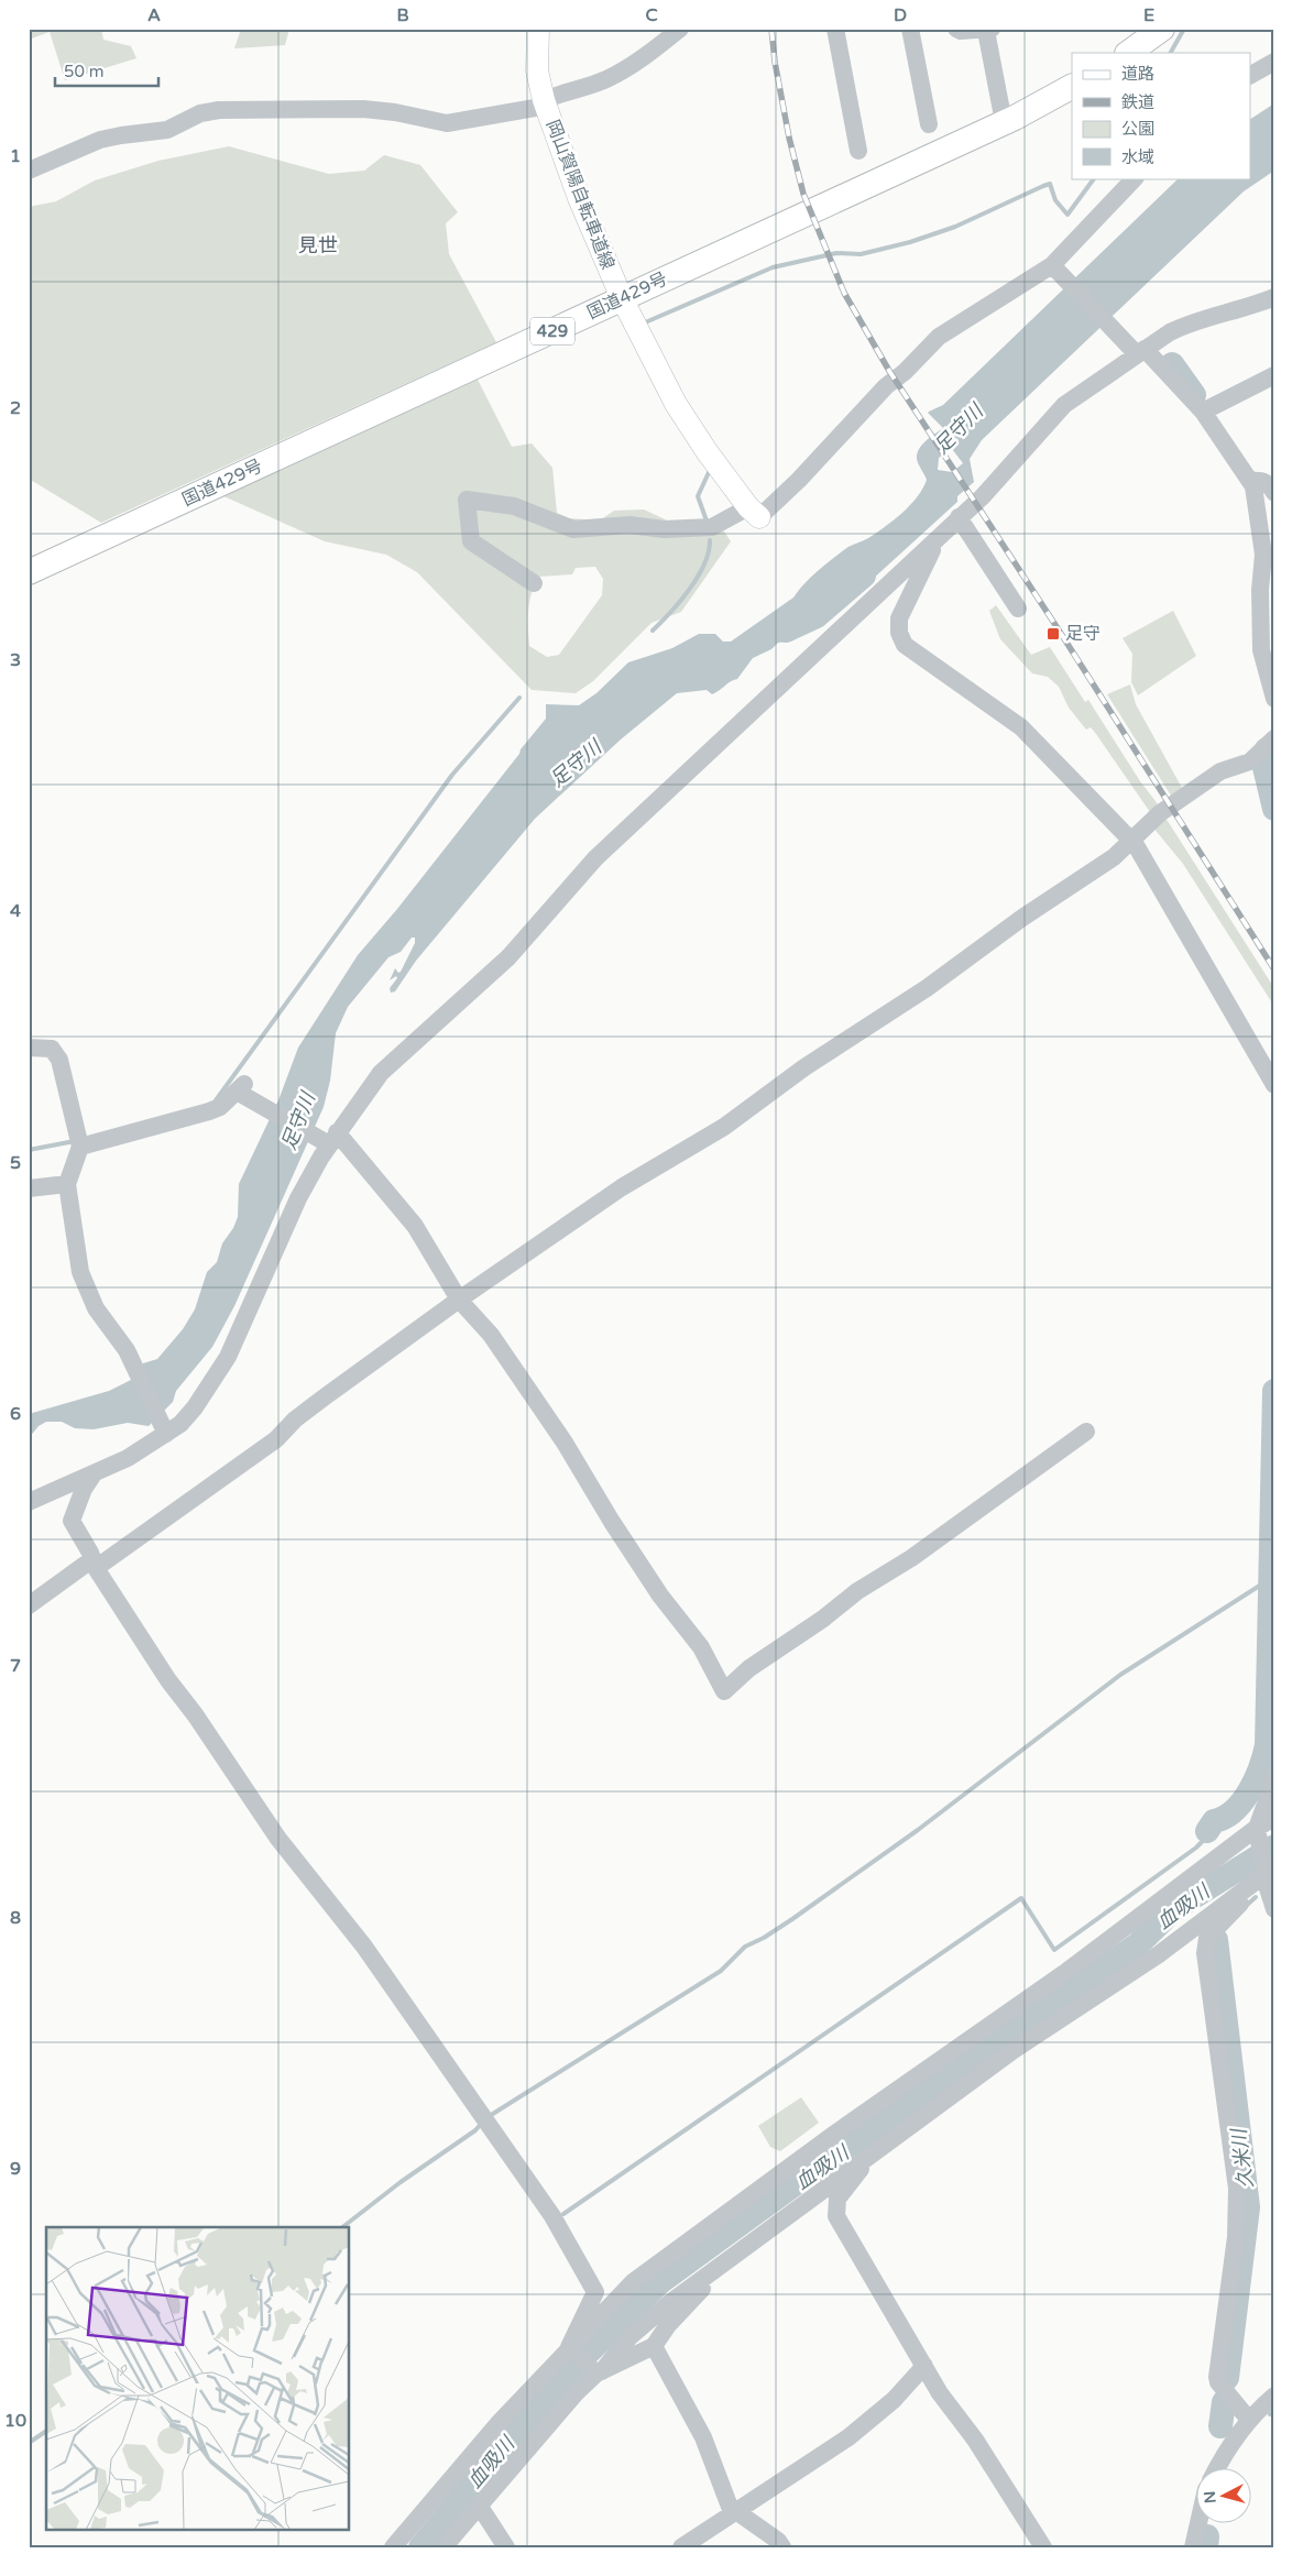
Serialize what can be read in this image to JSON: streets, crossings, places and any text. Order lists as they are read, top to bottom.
{
  "streets": {
    "highway": ["国道429号", "429"],
    "main road": ["岡山賀陽自転車道線"]
  },
  "crossings": [
    ["岡山賀陽自転車道線", "国道429号"]
  ],
  "districts": ["見世"],
  "water": ["足守川", "血吸川", "久米川"],
  "places": {
    "transit": ["足守"]
  },
  "legend": [
    "道路",
    "鉄道",
    "公園",
    "水域"
  ],
  "scale_bar": "50 m",
  "north": "left",
  "grid": {
    "columns": [
      "A",
      "B",
      "C",
      "D",
      "E"
    ],
    "rows": [
      "1",
      "2",
      "3",
      "4",
      "5",
      "6",
      "7",
      "8",
      "9",
      "10"
    ]
  }
}
